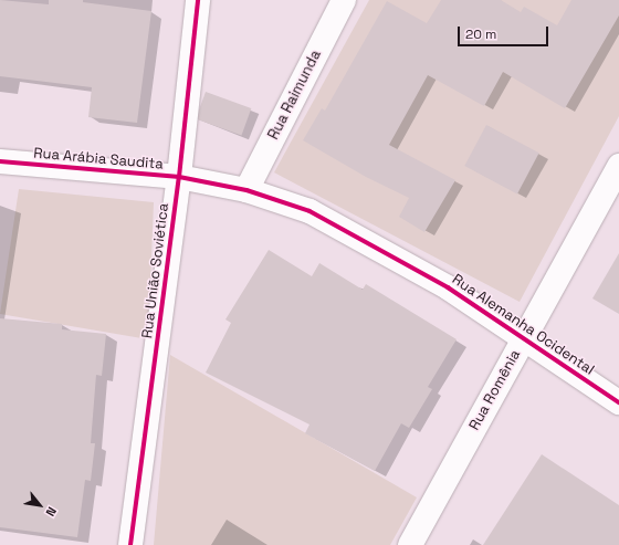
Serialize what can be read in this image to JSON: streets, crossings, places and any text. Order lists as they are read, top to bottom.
{
  "streets": {
    "street": [
      "Rua Raimunda",
      "Rua Arábia Saudita",
      "Rua União Soviética",
      "Rua Alemanha Ocidental",
      "Rua Romênia"
    ]
  },
  "crossings": [
    ["Rua Raimunda", "Rua Arábia Saudita"],
    ["Rua Raimunda", "Rua Alemanha Ocidental"],
    ["Rua Arábia Saudita", "Rua União Soviética"],
    ["Rua Arábia Saudita", "Rua Alemanha Ocidental"],
    ["Rua Alemanha Ocidental", "Rua Romênia"]
  ],
  "scale_bar": "20 m",
  "north": "bottom right"
}
